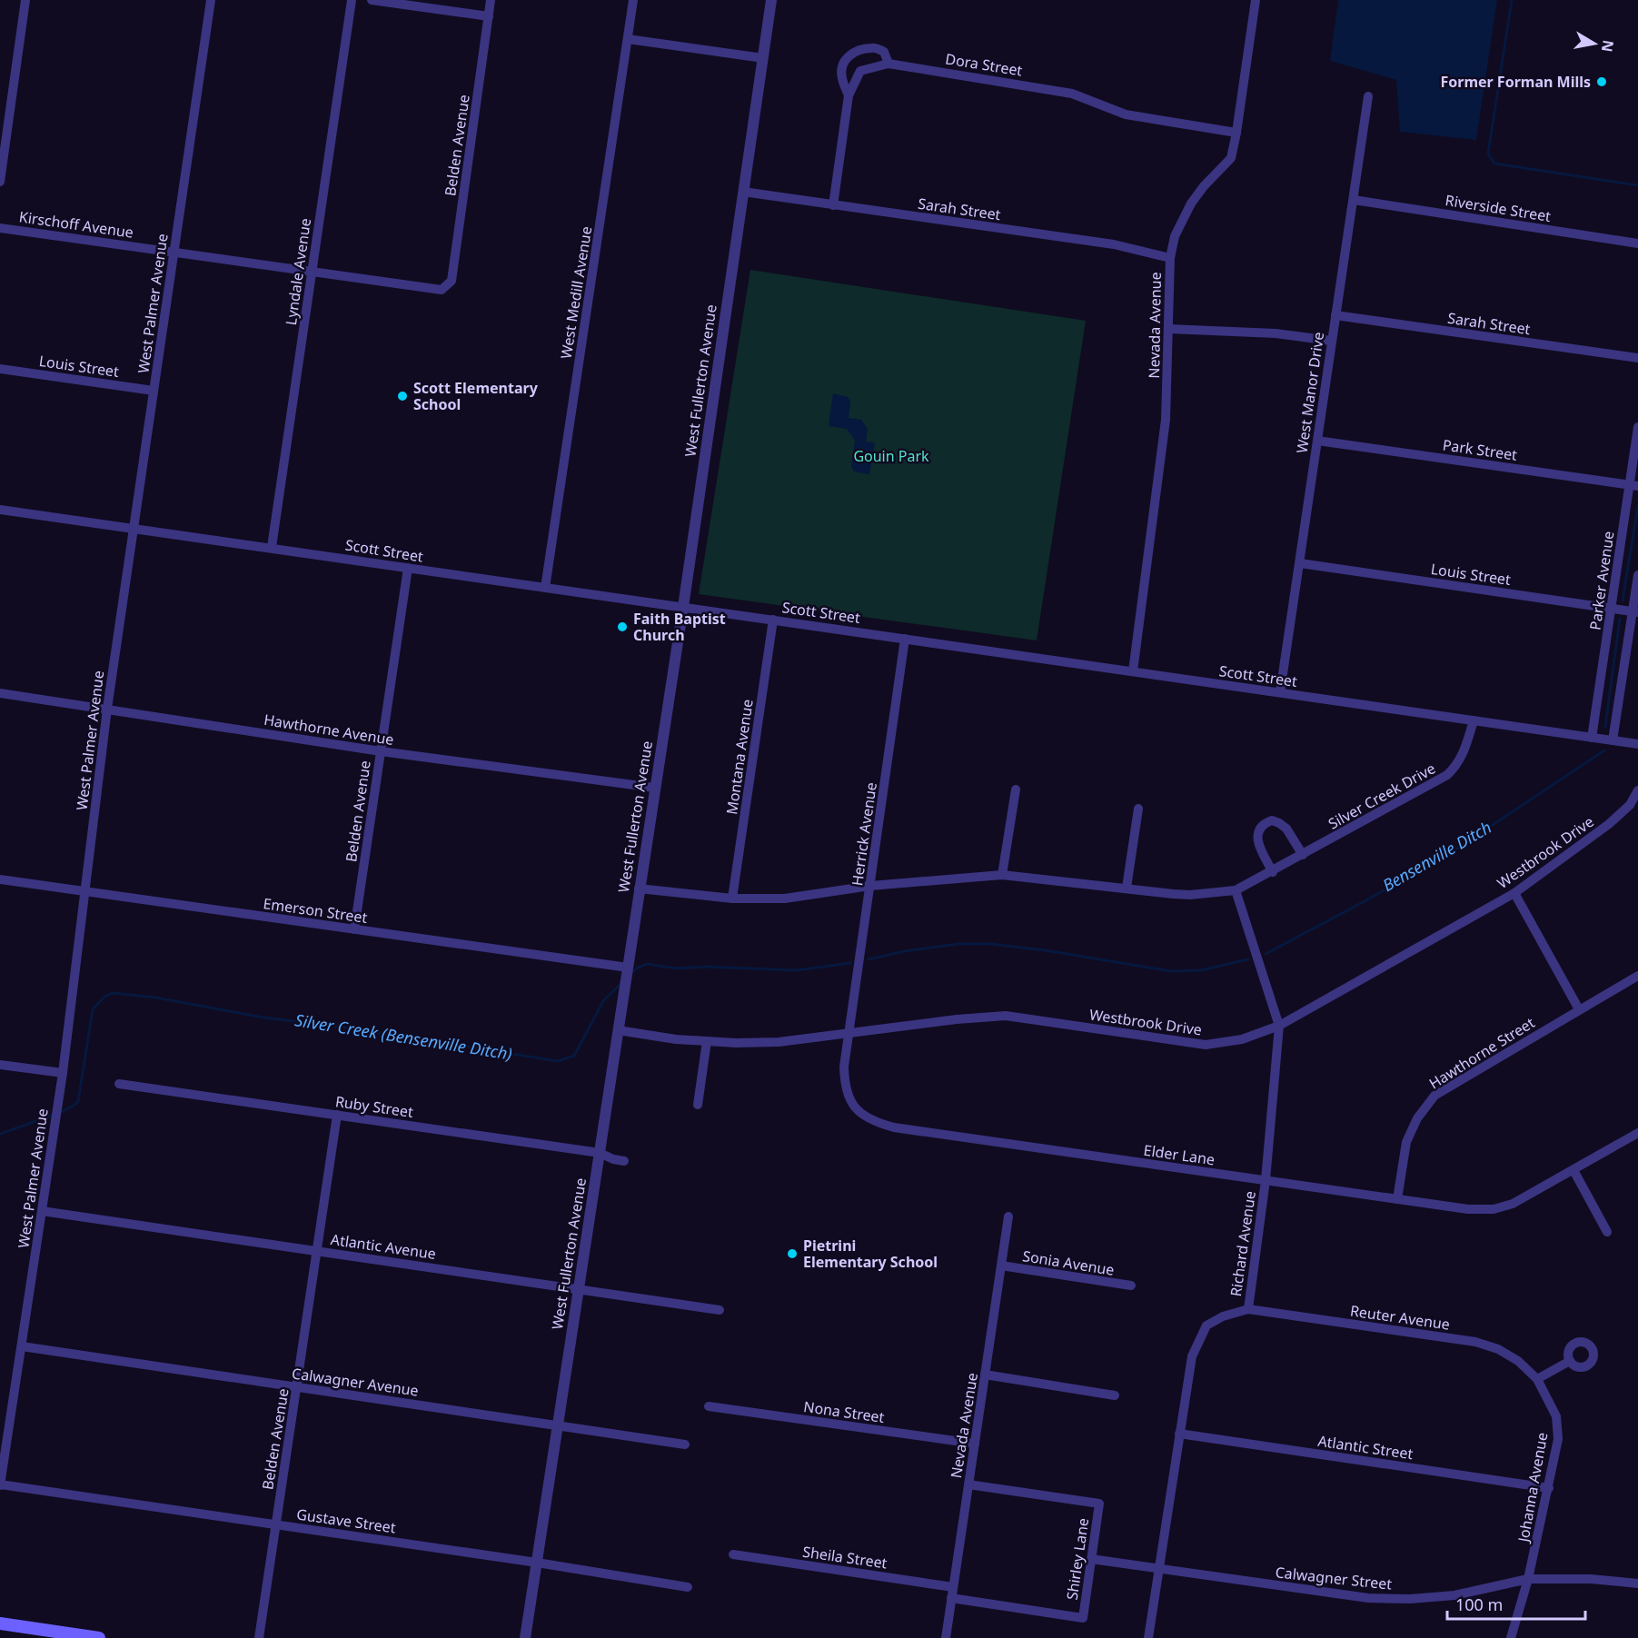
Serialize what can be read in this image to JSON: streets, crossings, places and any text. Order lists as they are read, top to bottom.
{
  "streets": {
    "street": [
      "Dora Street",
      "Belden Avenue",
      "Riverside Street",
      "Sarah Street",
      "Kirschoff Avenue",
      "Lyndale Avenue",
      "West Medill Avenue",
      "West Palmer Avenue",
      "Nevada Avenue",
      "Louis Street",
      "West Fullerton Avenue",
      "West Manor Drive",
      "Park Street",
      "Scott Street",
      "Parker Avenue",
      "Hawthorne Avenue",
      "Montana Avenue",
      "Silver Creek Drive",
      "Herrick Avenue",
      "Westbrook Drive",
      "Emerson Street",
      "Hawthorne Street",
      "Ruby Street",
      "Elder Lane",
      "Richard Avenue",
      "Atlantic Avenue",
      "Sonia Avenue",
      "Reuter Avenue",
      "Calwagner Avenue",
      "Nona Street",
      "Atlantic Street",
      "Johanna Avenue",
      "Gustave Street",
      "Sheila Street",
      "Shirley Lane",
      "Calwagner Street"
    ]
  },
  "crossings": [
    ["Dora Street", "Sarah Street"],
    ["Dora Street", "Nevada Avenue"],
    ["Belden Avenue", "Kirschoff Avenue"],
    ["Belden Avenue", "Scott Street"],
    ["Belden Avenue", "Hawthorne Avenue"],
    ["Belden Avenue", "Emerson Street"],
    ["Belden Avenue", "Ruby Street"],
    ["Belden Avenue", "Atlantic Avenue"],
    ["Belden Avenue", "Calwagner Avenue"],
    ["Belden Avenue", "Gustave Street"],
    ["Riverside Street", "West Manor Drive"],
    ["Sarah Street", "Nevada Avenue"],
    ["Sarah Street", "West Fullerton Avenue"],
    ["Sarah Street", "West Manor Drive"],
    ["Kirschoff Avenue", "Lyndale Avenue"],
    ["Kirschoff Avenue", "West Palmer Avenue"],
    ["Lyndale Avenue", "Scott Street"],
    ["West Medill Avenue", "Scott Street"],
    ["West Palmer Avenue", "Louis Street"],
    ["West Palmer Avenue", "Scott Street"],
    ["West Palmer Avenue", "Hawthorne Avenue"],
    ["West Palmer Avenue", "Emerson Street"],
    ["West Palmer Avenue", "Atlantic Avenue"],
    ["West Palmer Avenue", "Calwagner Avenue"],
    ["West Palmer Avenue", "Gustave Street"],
    ["Nevada Avenue", "Scott Street"],
    ["Nevada Avenue", "Sonia Avenue"],
    ["Nevada Avenue", "Nona Street"],
    ["Nevada Avenue", "Sheila Street"],
    ["Nevada Avenue", "Shirley Lane"],
    ["Louis Street", "West Manor Drive"],
    ["Louis Street", "Parker Avenue"],
    ["West Fullerton Avenue", "Scott Street"],
    ["West Fullerton Avenue", "Hawthorne Avenue"],
    ["West Fullerton Avenue", "Silver Creek Drive"],
    ["West Fullerton Avenue", "Westbrook Drive"],
    ["West Fullerton Avenue", "Emerson Street"],
    ["West Fullerton Avenue", "Ruby Street"],
    ["West Fullerton Avenue", "Atlantic Avenue"],
    ["West Fullerton Avenue", "Calwagner Avenue"],
    ["West Fullerton Avenue", "Gustave Street"],
    ["West Manor Drive", "Park Street"],
    ["West Manor Drive", "Scott Street"],
    ["Park Street", "Parker Avenue"],
    ["Scott Street", "Parker Avenue"],
    ["Scott Street", "Montana Avenue"],
    ["Scott Street", "Silver Creek Drive"],
    ["Scott Street", "Herrick Avenue"],
    ["Montana Avenue", "Silver Creek Drive"],
    ["Silver Creek Drive", "Herrick Avenue"],
    ["Silver Creek Drive", "Richard Avenue"],
    ["Herrick Avenue", "Westbrook Drive"],
    ["Herrick Avenue", "Elder Lane"],
    ["Westbrook Drive", "Elder Lane"],
    ["Westbrook Drive", "Richard Avenue"],
    ["Hawthorne Street", "Elder Lane"],
    ["Elder Lane", "Richard Avenue"],
    ["Richard Avenue", "Reuter Avenue"],
    ["Richard Avenue", "Atlantic Street"],
    ["Richard Avenue", "Calwagner Street"],
    ["Reuter Avenue", "Johanna Avenue"],
    ["Atlantic Street", "Johanna Avenue"],
    ["Johanna Avenue", "Calwagner Street"],
    ["Shirley Lane", "Calwagner Street"]
  ],
  "water": ["Bensenville Ditch", "Silver Creek (Bensenville Ditch)"],
  "parks": ["Gouin Park"],
  "places": [
    "Former Forman Mills",
    "Scott Elementary School",
    "Faith Baptist Church",
    "Pietrini Elementary School"
  ],
  "scale_bar": "100 m",
  "north": "right"
}
